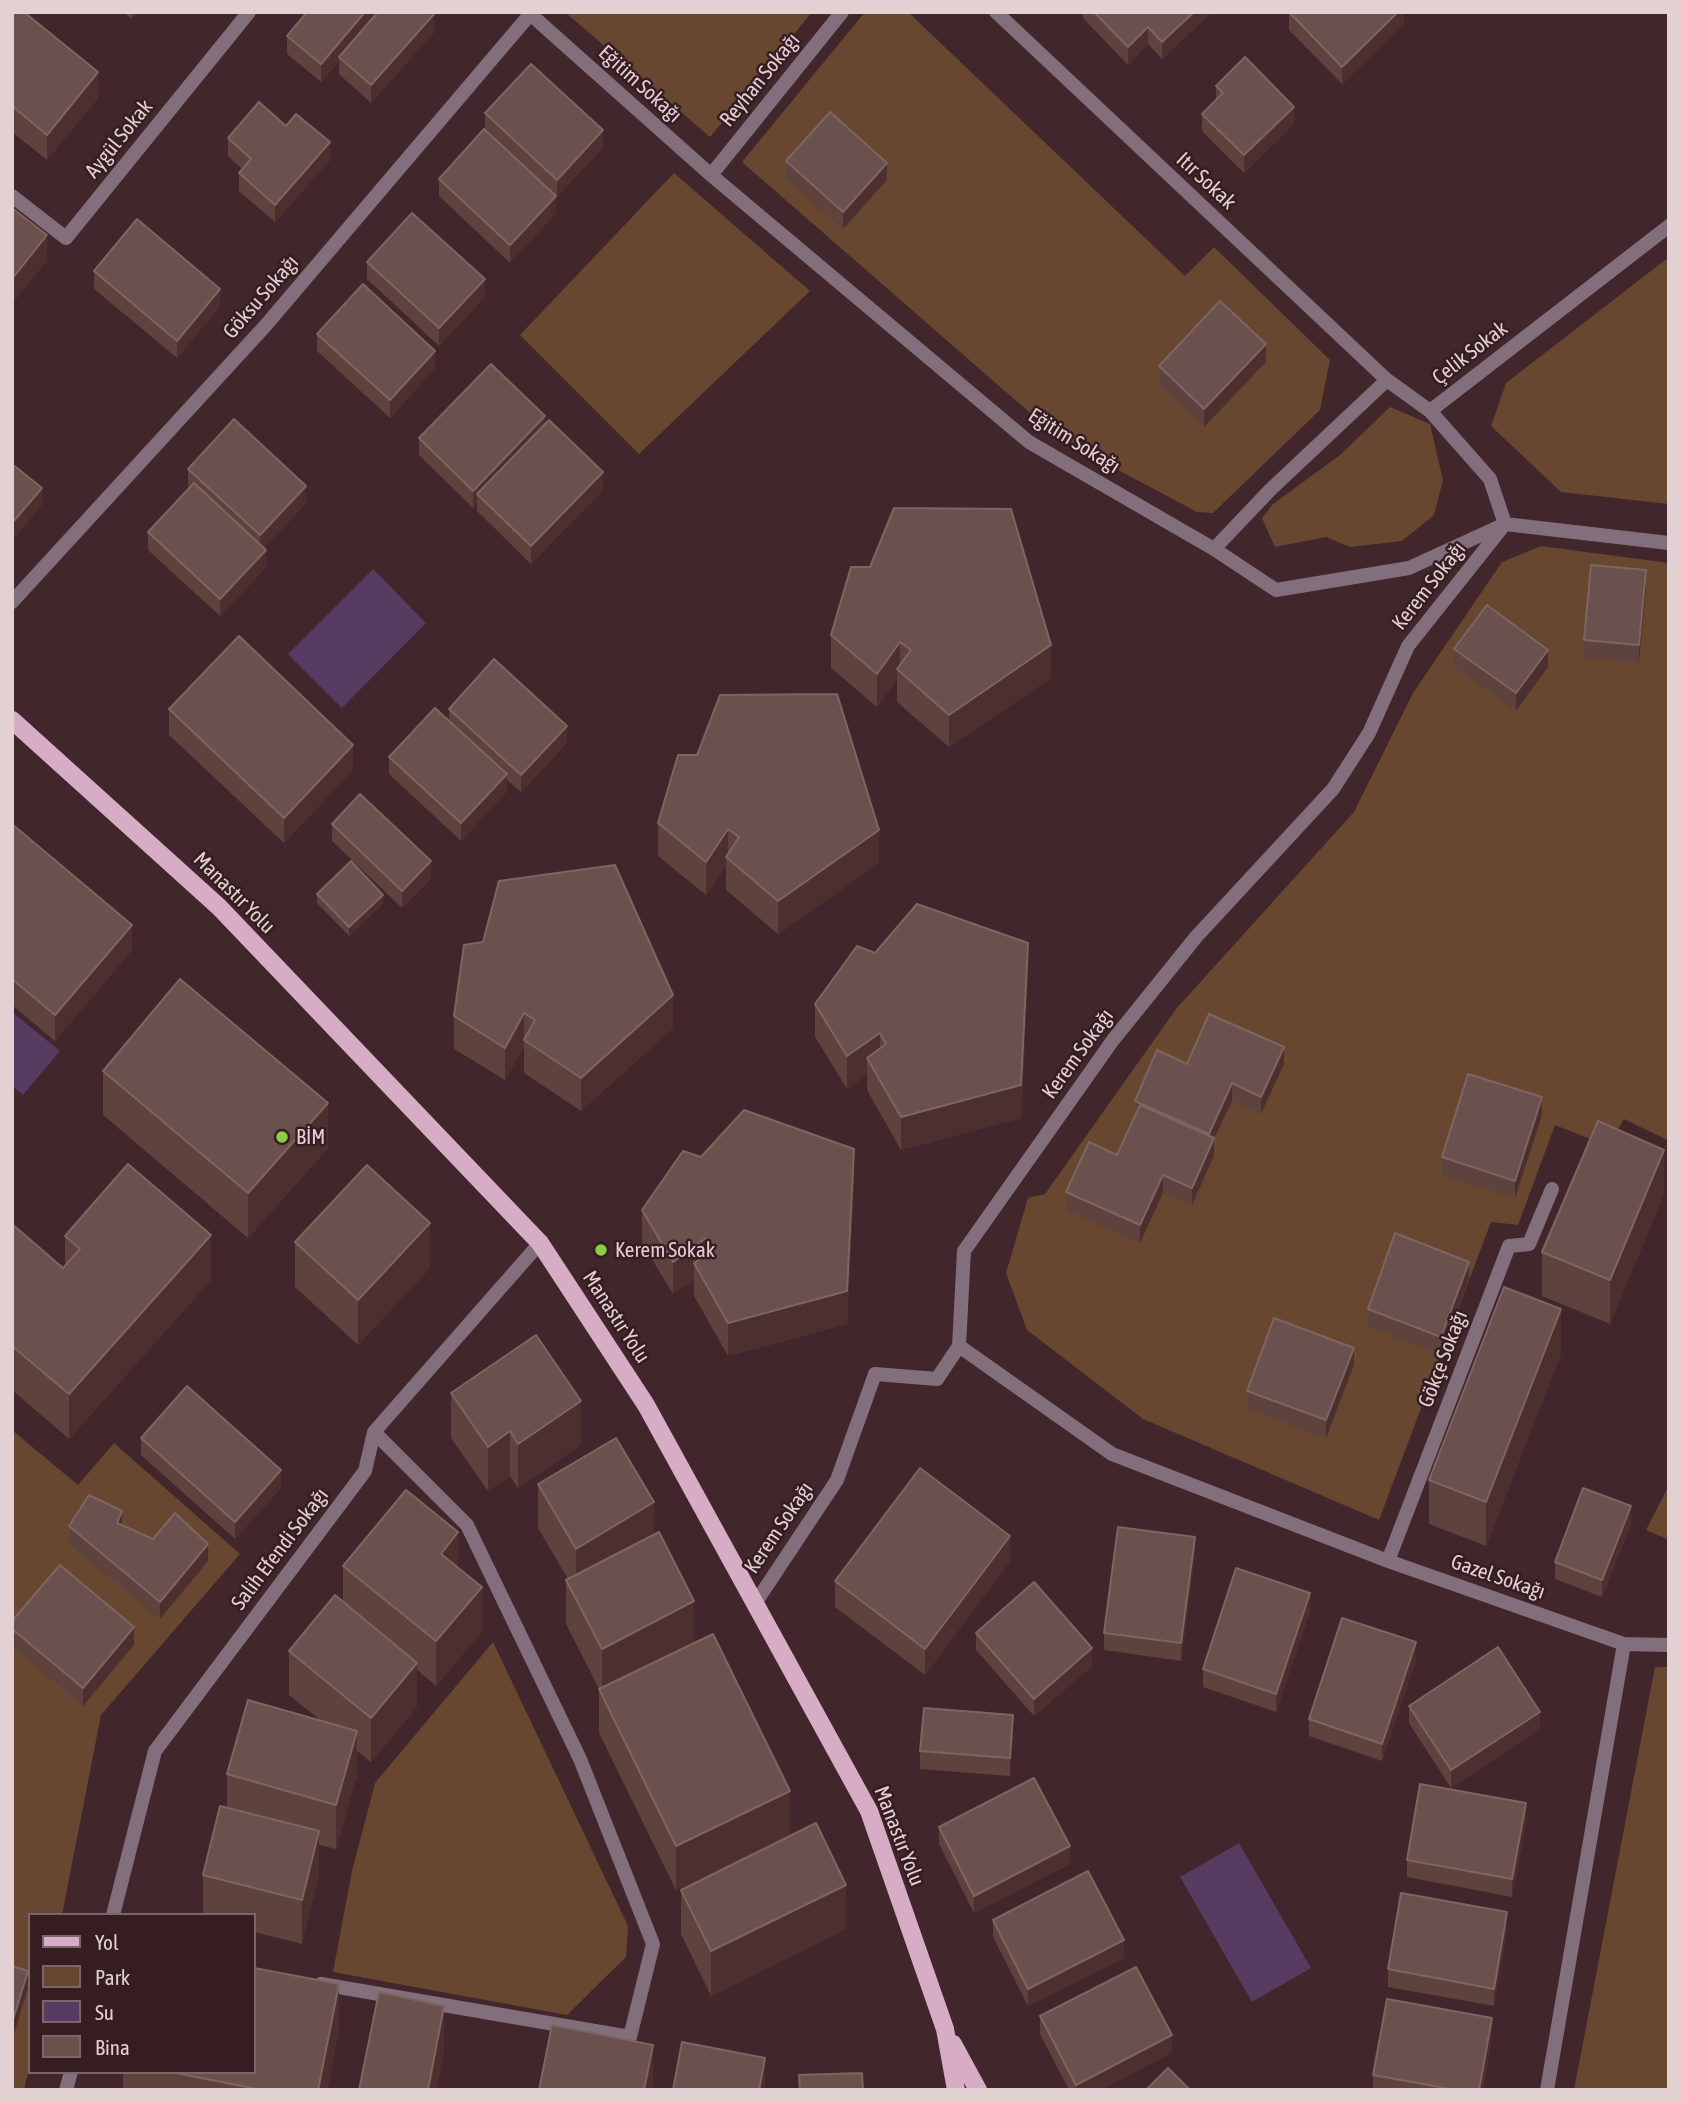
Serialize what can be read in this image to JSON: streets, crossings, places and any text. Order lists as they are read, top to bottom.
{
  "streets": {
    "main road": ["Manastır Yolu"],
    "street": [
      "Reyhan Sokağı",
      "Eğitim Sokağı",
      "Aygül Sokak",
      "Itır Sokak",
      "Göksu Sokağı",
      "Çelik Sokak",
      "Kerem Sokağı",
      "Gökçe Sokağı",
      "Salih Efendi Sokağı",
      "Gazel Sokağı"
    ]
  },
  "crossings": [
    ["Reyhan Sokağı", "Eğitim Sokağı"],
    ["Eğitim Sokağı", "Göksu Sokağı"],
    ["Eğitim Sokağı", "Kerem Sokağı"],
    ["Itır Sokak", "Çelik Sokak"],
    ["Kerem Sokağı", "Manastır Yolu"],
    ["Kerem Sokağı", "Gazel Sokağı"],
    ["Manastır Yolu", "Salih Efendi Sokağı"],
    ["Gökçe Sokağı", "Gazel Sokağı"]
  ],
  "places": ["BİM", "Kerem Sokak"],
  "legend": [
    "Yol",
    "Park",
    "Su",
    "Bina"
  ]
}
